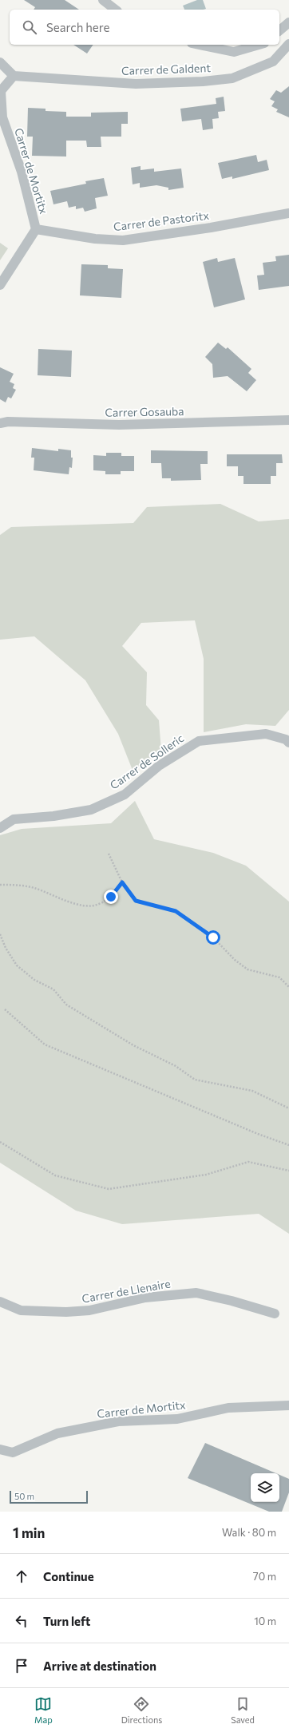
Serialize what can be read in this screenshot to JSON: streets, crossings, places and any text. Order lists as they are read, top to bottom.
{
  "streets": {
    "street": [
      "Carrer de Galdent",
      "Carrer de Mortitx",
      "Carrer de Pastoritx",
      "Carrer Gosauba",
      "Carrer de Solleric",
      "Carrer de Llenaire"
    ]
  },
  "crossings": [
    ["Carrer de Galdent", "Carrer de Mortitx"],
    ["Carrer de Mortitx", "Carrer de Pastoritx"]
  ],
  "scale_bar": "50 m",
  "page": {
    "search": "Search here",
    "scale": "50 m",
    "heading": ["1 min", "Walk · 80 m"],
    "list": [
      ["Continue", "70 m"],
      ["Turn left", "10 m"],
      "Arrive at destination"
    ],
    "nav": ["Map", "Directions", "Saved"]
  }
}
